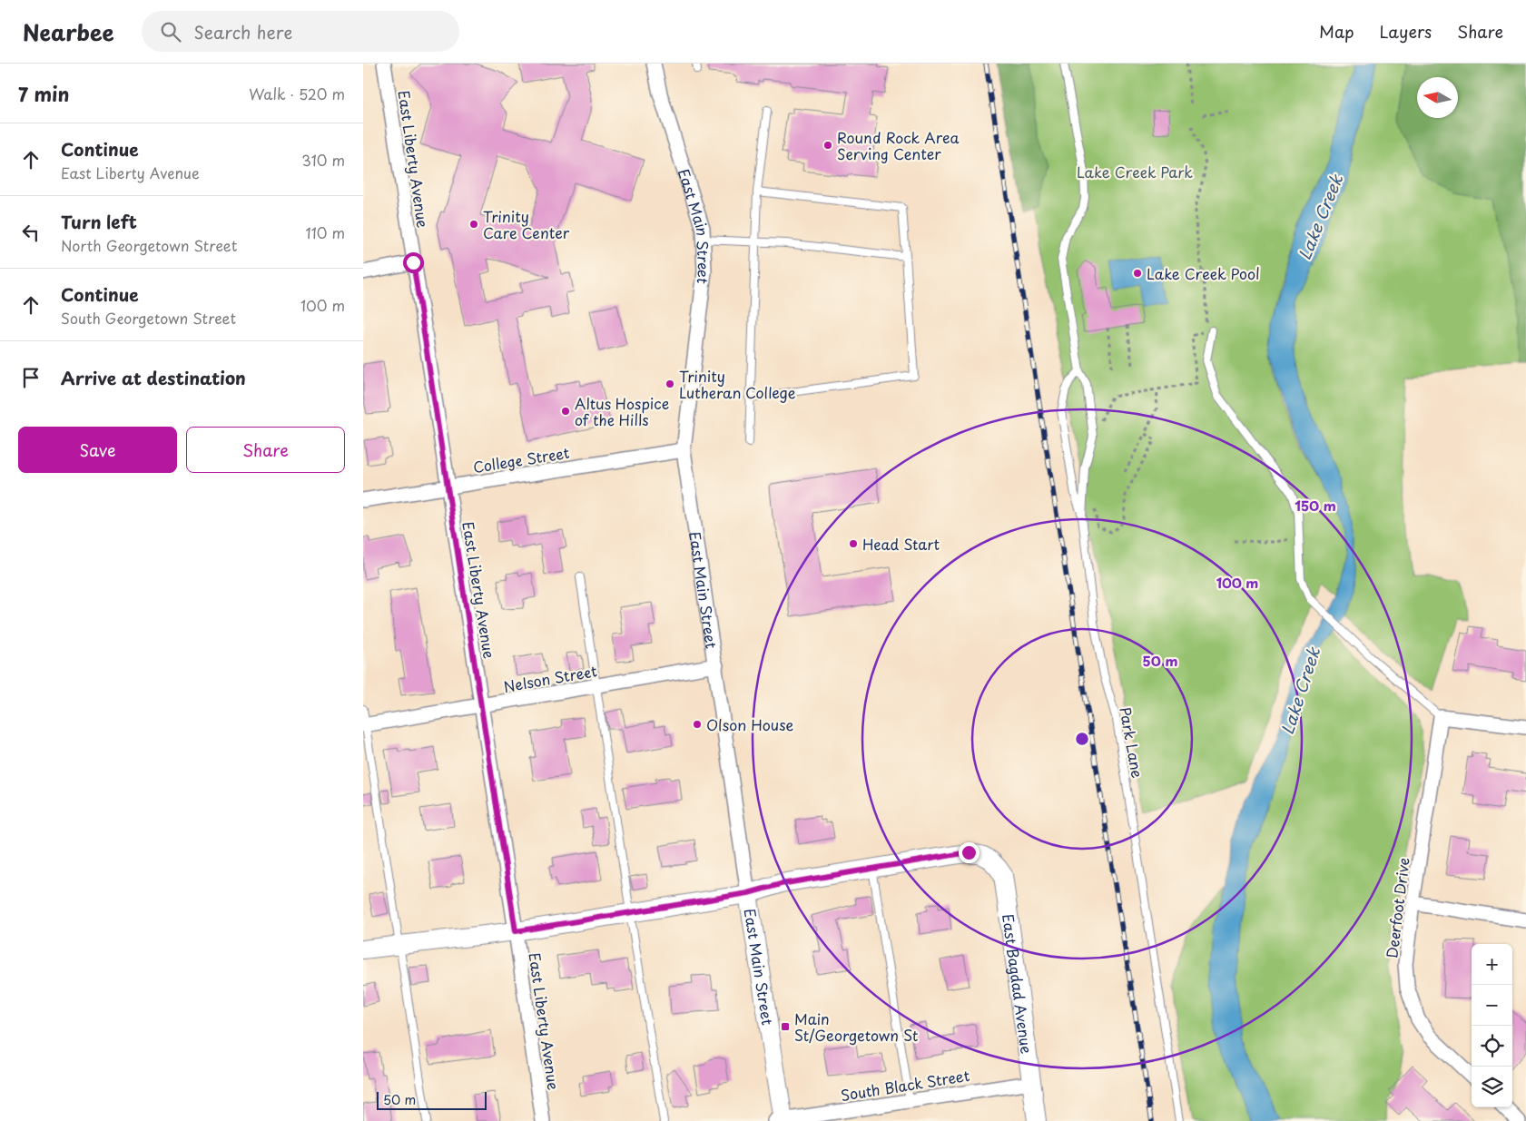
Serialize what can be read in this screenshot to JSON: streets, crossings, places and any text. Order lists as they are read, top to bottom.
{
  "streets": {
    "street": [
      "East Liberty Avenue",
      "East Main Street",
      "College Street",
      "Nelson Street",
      "Deerfoot Drive",
      "East Bagdad Avenue",
      "South Black Street"
    ],
    "lane": ["Park Lane"]
  },
  "crossings": [
    ["East Liberty Avenue", "College Street"],
    ["East Liberty Avenue", "Nelson Street"],
    ["East Main Street", "College Street"],
    ["East Main Street", "Nelson Street"],
    ["East Main Street", "South Black Street"],
    ["East Bagdad Avenue", "South Black Street"]
  ],
  "water": ["Lake Creek"],
  "parks": ["Lake Creek Park"],
  "places": {
    "other": [
      "Round Rock Area Serving Center",
      "Trinity Care Center",
      "Lake Creek Pool",
      "Trinity Lutheran College",
      "Altus Hospice of the Hills",
      "Head Start",
      "Olson House"
    ],
    "transit": ["Main St/Georgetown St"]
  },
  "scale_bar": "50 m",
  "north": "left",
  "page": {
    "header": "Nearbee",
    "search": "Search here",
    "nav": ["Map", "Layers", "Share"],
    "heading": ["7 min", "Walk · 520 m"],
    "list": [
      ["Continue", "East Liberty Avenue", "310 m"],
      ["Turn left", "North Georgetown Street", "110 m"],
      ["Continue", "South Georgetown Street", "100 m"],
      "Arrive at destination"
    ],
    "buttons": ["Save", "Share"],
    "map_buttons": ["+", "−"],
    "scale": "50 m"
  },
  "rings": ["150 m", "100 m", "50 m"]
}
